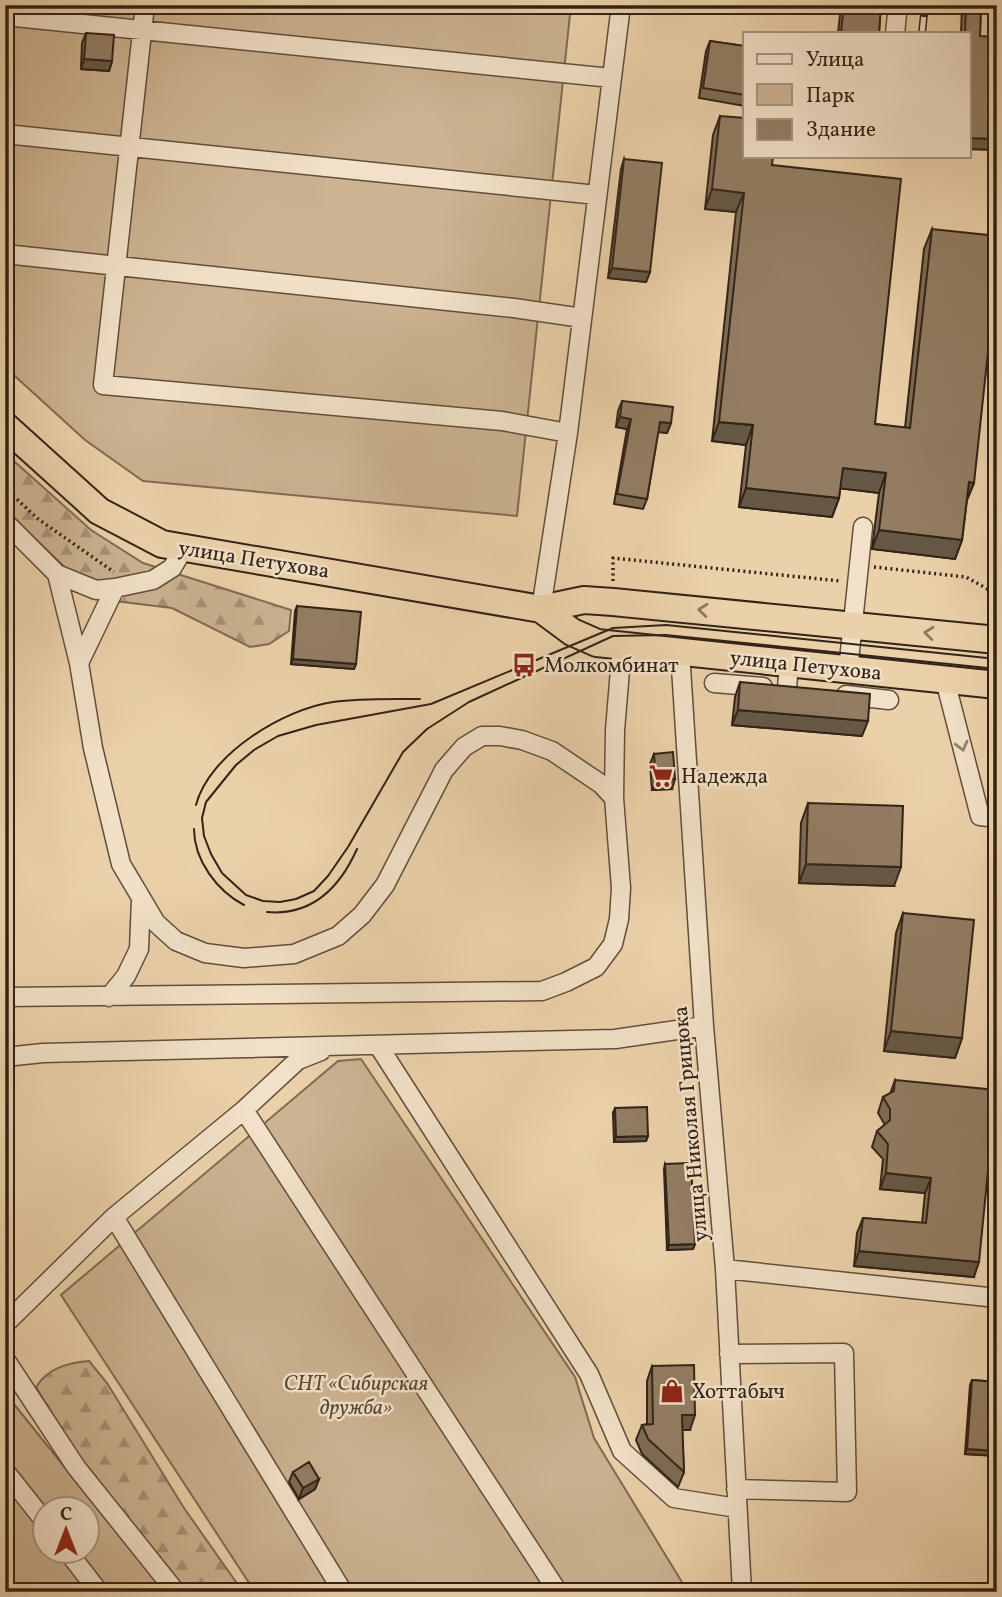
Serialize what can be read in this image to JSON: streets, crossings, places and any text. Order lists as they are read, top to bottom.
{
  "streets": {
    "highway": ["улица Петухова"],
    "street": ["улица Николая Грицюка"]
  },
  "crossings": [
    ["улица Петухова", "улица Николая Грицюка"]
  ],
  "parks": ["СНТ «Сибирская дружба»"],
  "places": {
    "bus stop": ["Молкомбинат"],
    "supermarket": ["Надежда"],
    "shop": ["Хоттабыч"]
  },
  "legend": ["Улица", "Парк", "Здание"],
  "north": "top"
}
